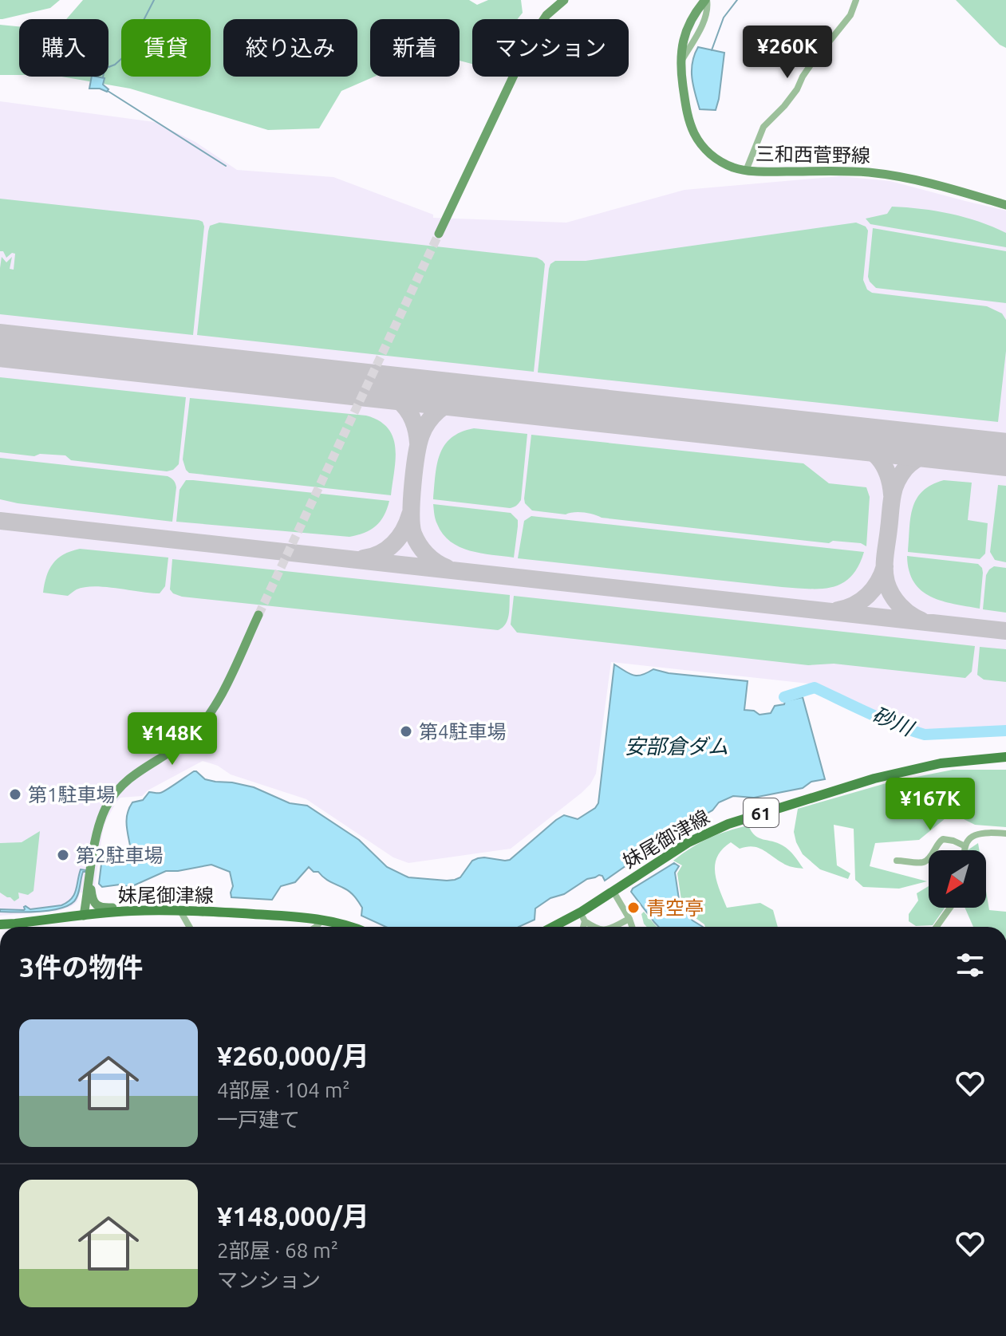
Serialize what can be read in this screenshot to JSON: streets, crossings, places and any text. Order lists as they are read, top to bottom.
{
  "streets": {
    "main road": ["61", "妹尾御津線"],
    "street": ["三和西菅野線"]
  },
  "water": ["砂川", "安部倉ダム"],
  "places": [
    "第4駐車場",
    "第1駐車場",
    "第2駐車場",
    "青空亭"
  ],
  "north": "bottom left",
  "page": {
    "chip": [
      "購入",
      "賃貸",
      "絞り込み",
      "新着",
      "マンション"
    ],
    "price": ["¥260K", "¥148K", "¥167K"],
    "heading": "3件の物件",
    "list": [
      {
        "name": "¥260,000/月",
        "note": "4部屋 · 104 m² · 一戸建て"
      },
      {
        "name": "¥148,000/月",
        "note": "2部屋 · 68 m² · マンション"
      }
    ]
  }
}
